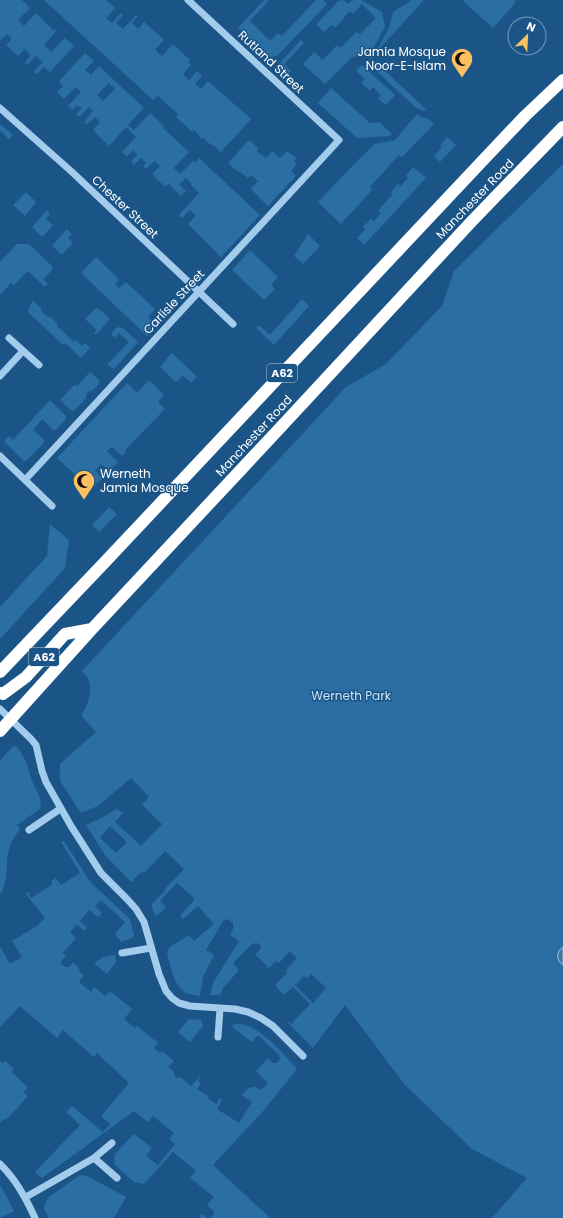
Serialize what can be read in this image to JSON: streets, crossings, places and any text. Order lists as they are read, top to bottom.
{
  "streets": {
    "highway": ["Manchester Road", "A62"],
    "street": ["Rutland Street", "Chester Street", "Carlisle Street"]
  },
  "crossings": [
    ["Rutland Street", "Carlisle Street"],
    ["Manchester Road", "A62"],
    ["Chester Street", "Carlisle Street"]
  ],
  "parks": ["Werneth Park"],
  "places": {
    "mosque": ["Jamia Mosque Noor-E-Islam", "Werneth Jamia Mosque"]
  },
  "north": "top right"
}
